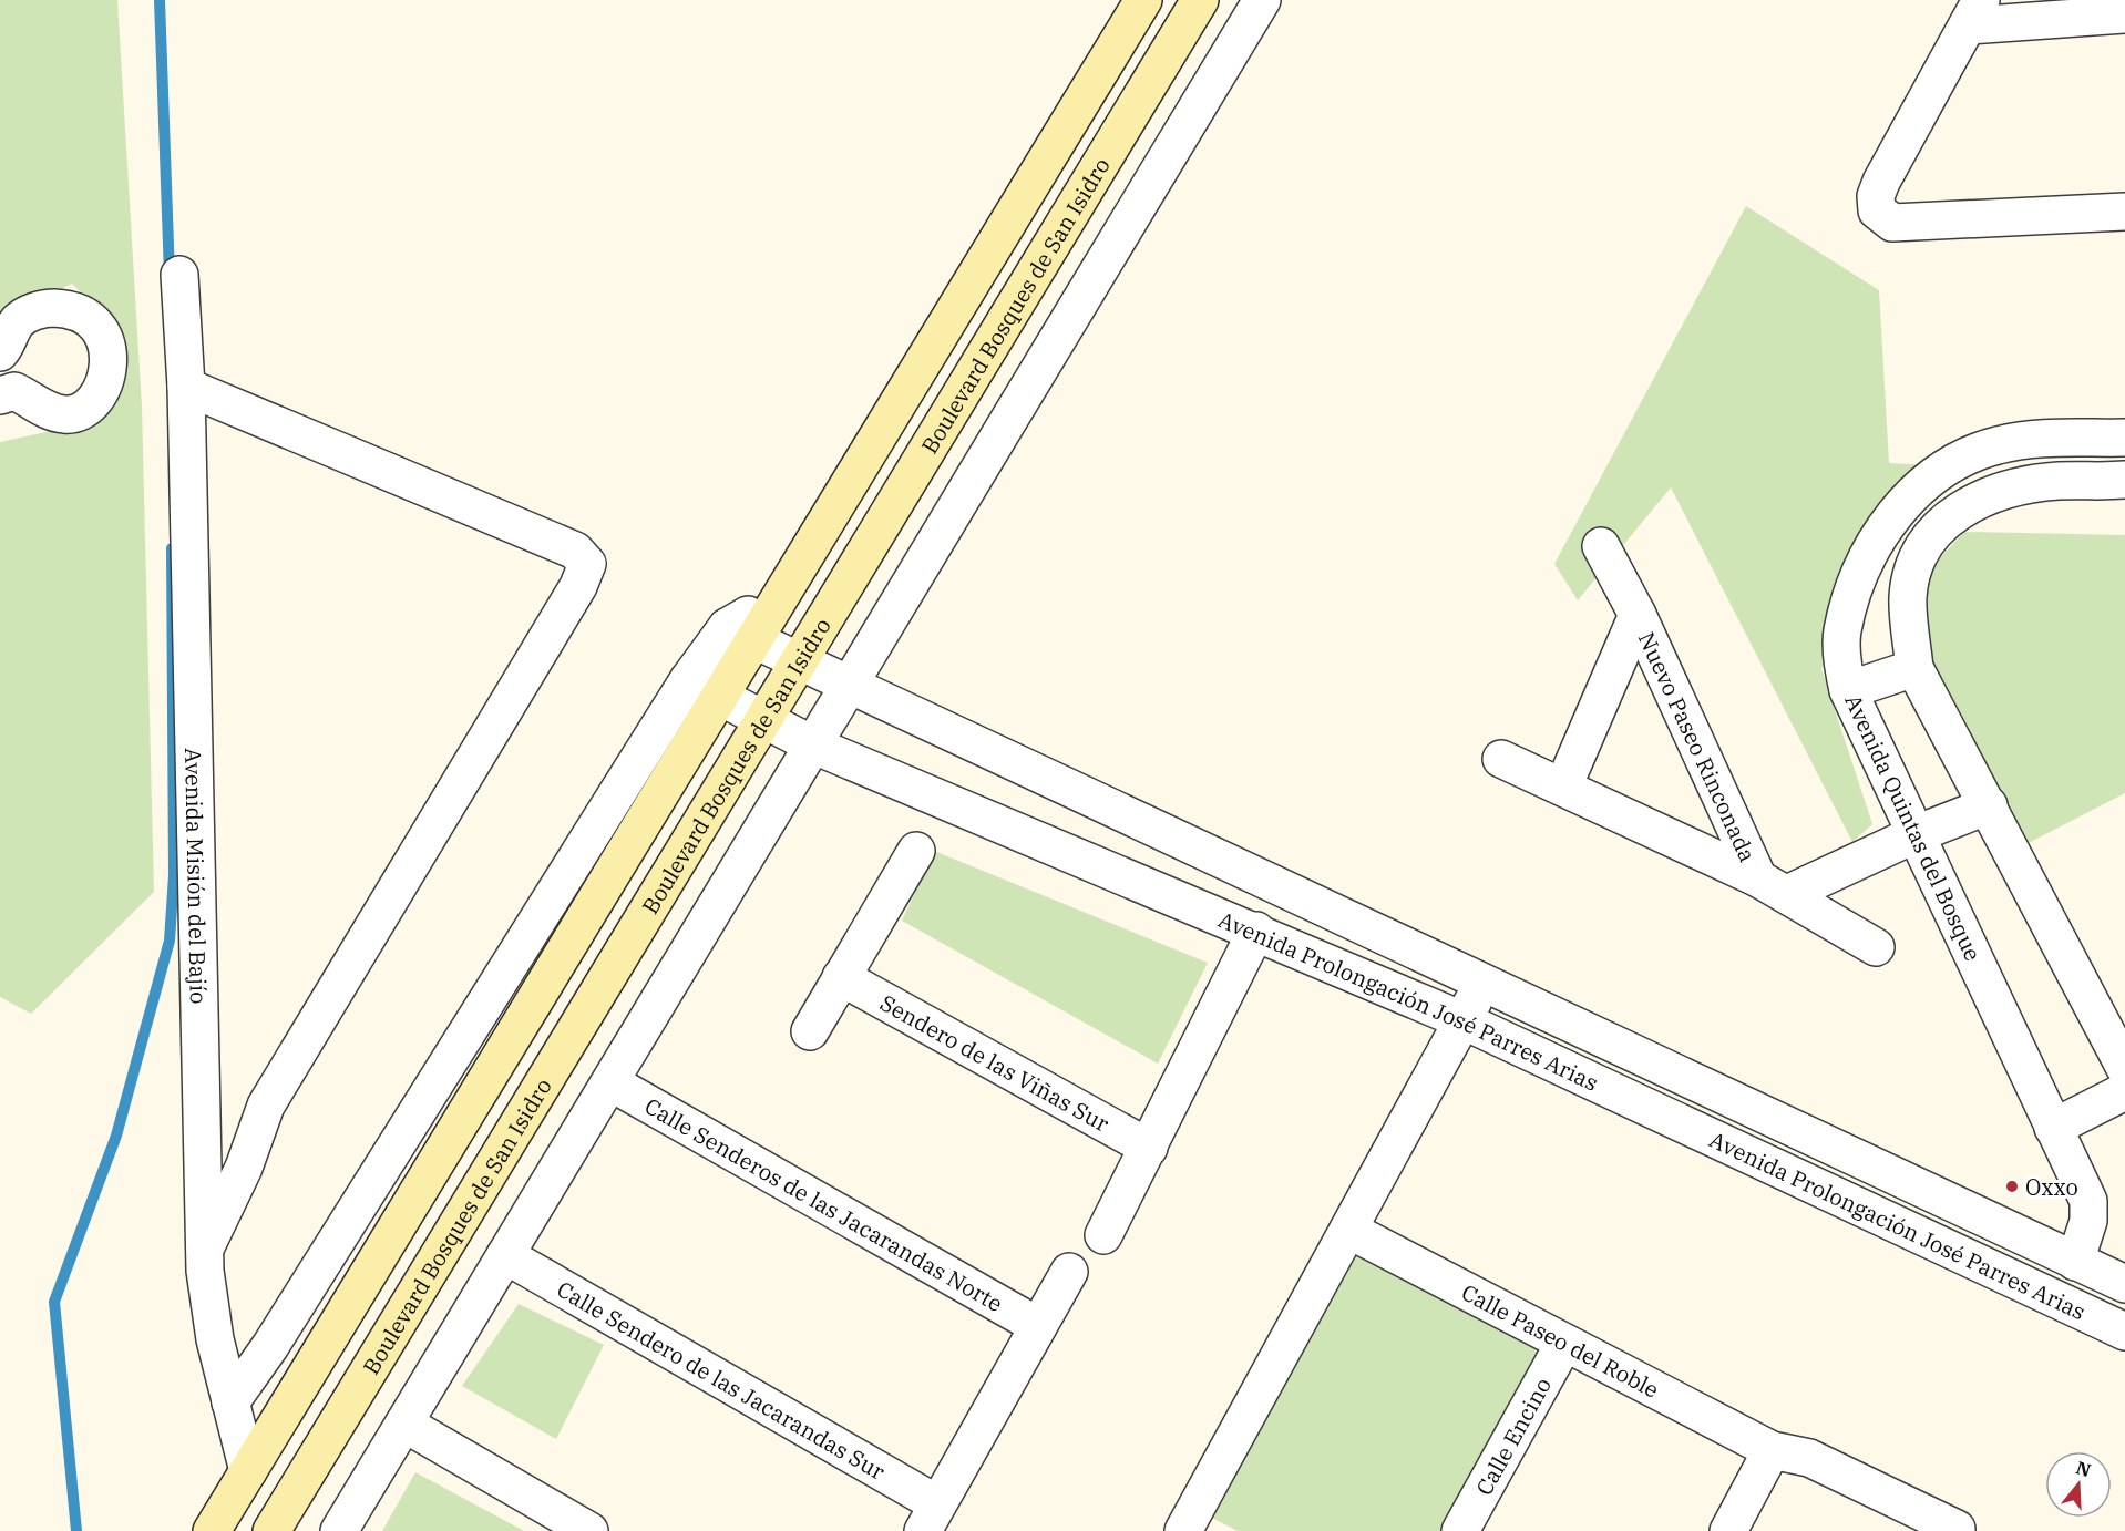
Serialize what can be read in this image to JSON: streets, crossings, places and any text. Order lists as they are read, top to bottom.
{
  "streets": {
    "main road": ["Boulevard Bosques de San Isidro"],
    "street": [
      "Nuevo Paseo Rinconada",
      "Avenida Quintas del Bosque",
      "Avenida Misión del Bajío",
      "Avenida Prolongación José Parres Arias",
      "Sendero de las Viñas Sur",
      "Calle Senderos de las Jacarandas Norte",
      "Calle Paseo del Roble",
      "Calle Sendero de las Jacarandas Sur",
      "Calle Encino"
    ]
  },
  "crossings": [
    ["Boulevard Bosques de San Isidro", "Avenida Prolongación José Parres Arias"],
    ["Avenida Quintas del Bosque", "Avenida Prolongación José Parres Arias"],
    ["Calle Paseo del Roble", "Calle Encino"]
  ],
  "places": ["Oxxo"],
  "north": "top"
}
